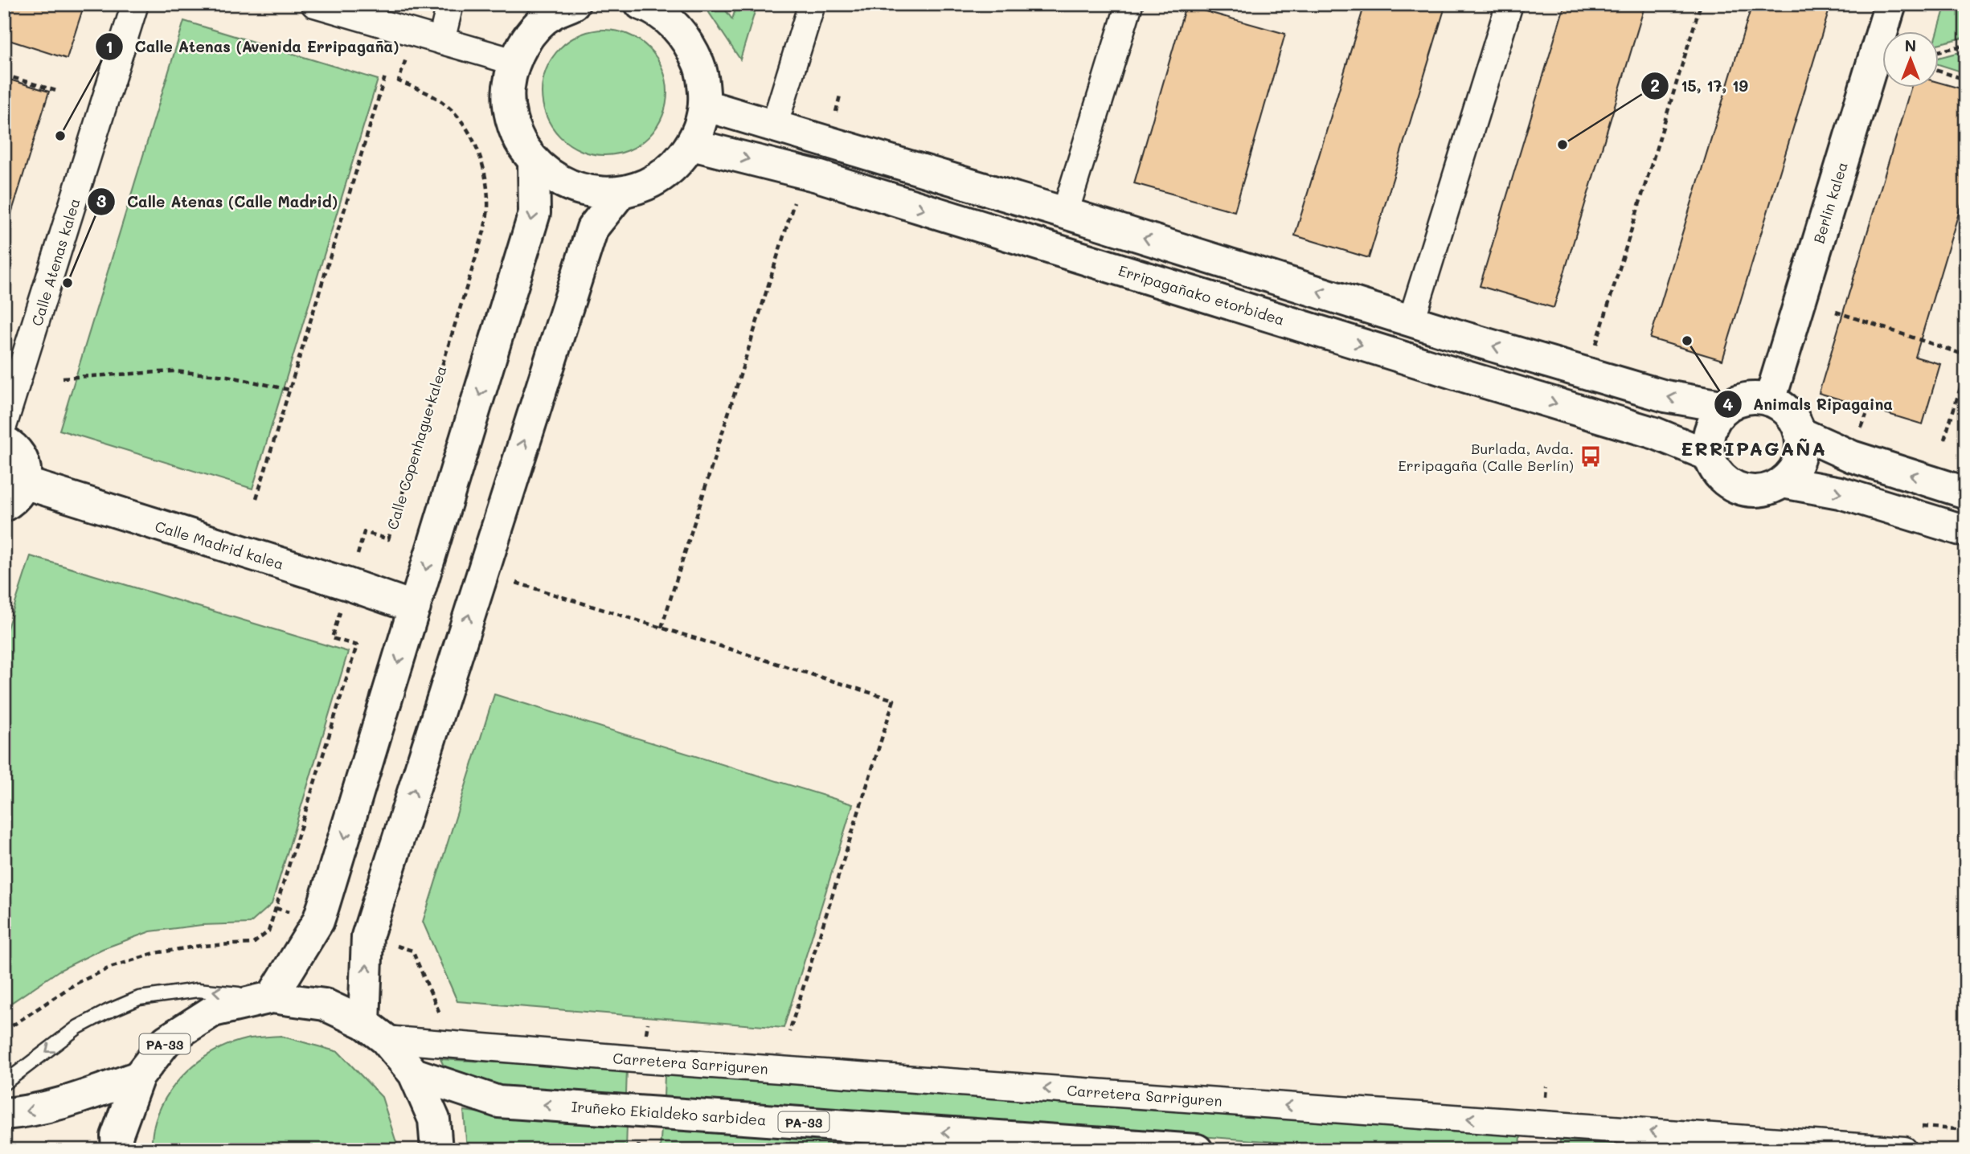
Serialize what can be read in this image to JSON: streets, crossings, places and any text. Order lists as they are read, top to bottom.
{
  "streets": {
    "main road": [
      "Berlin kalea",
      "Erripagañako etorbidea",
      "Calle Madrid kalea",
      "PA-33",
      "Iruñeko Ekialdeko sarbidea"
    ],
    "street": ["Calle Atenas kalea", "Carretera Sarriguren"],
    "path": ["Calle Copenhague kalea"]
  },
  "crossings": [
    ["Berlin kalea", "Erripagañako etorbidea"],
    ["Calle Copenhague kalea", "Calle Madrid kalea"],
    ["PA-33", "Carretera Sarriguren"],
    ["PA-33", "Iruñeko Ekialdeko sarbidea"]
  ],
  "one_way": ["Carretera Sarriguren", "Iruñeko Ekialdeko sarbidea"],
  "districts": ["ERRIPAGAÑA"],
  "places": {
    "other": [
      "Calle Atenas (Avenida Erripagaña)",
      "15, 17, 19",
      "Calle Atenas (Calle Madrid)",
      "Animals Ripagaina"
    ],
    "bus stop": ["Burlada, Avda. Erripagaña (Calle Berlín)"]
  },
  "north": "top"
}
